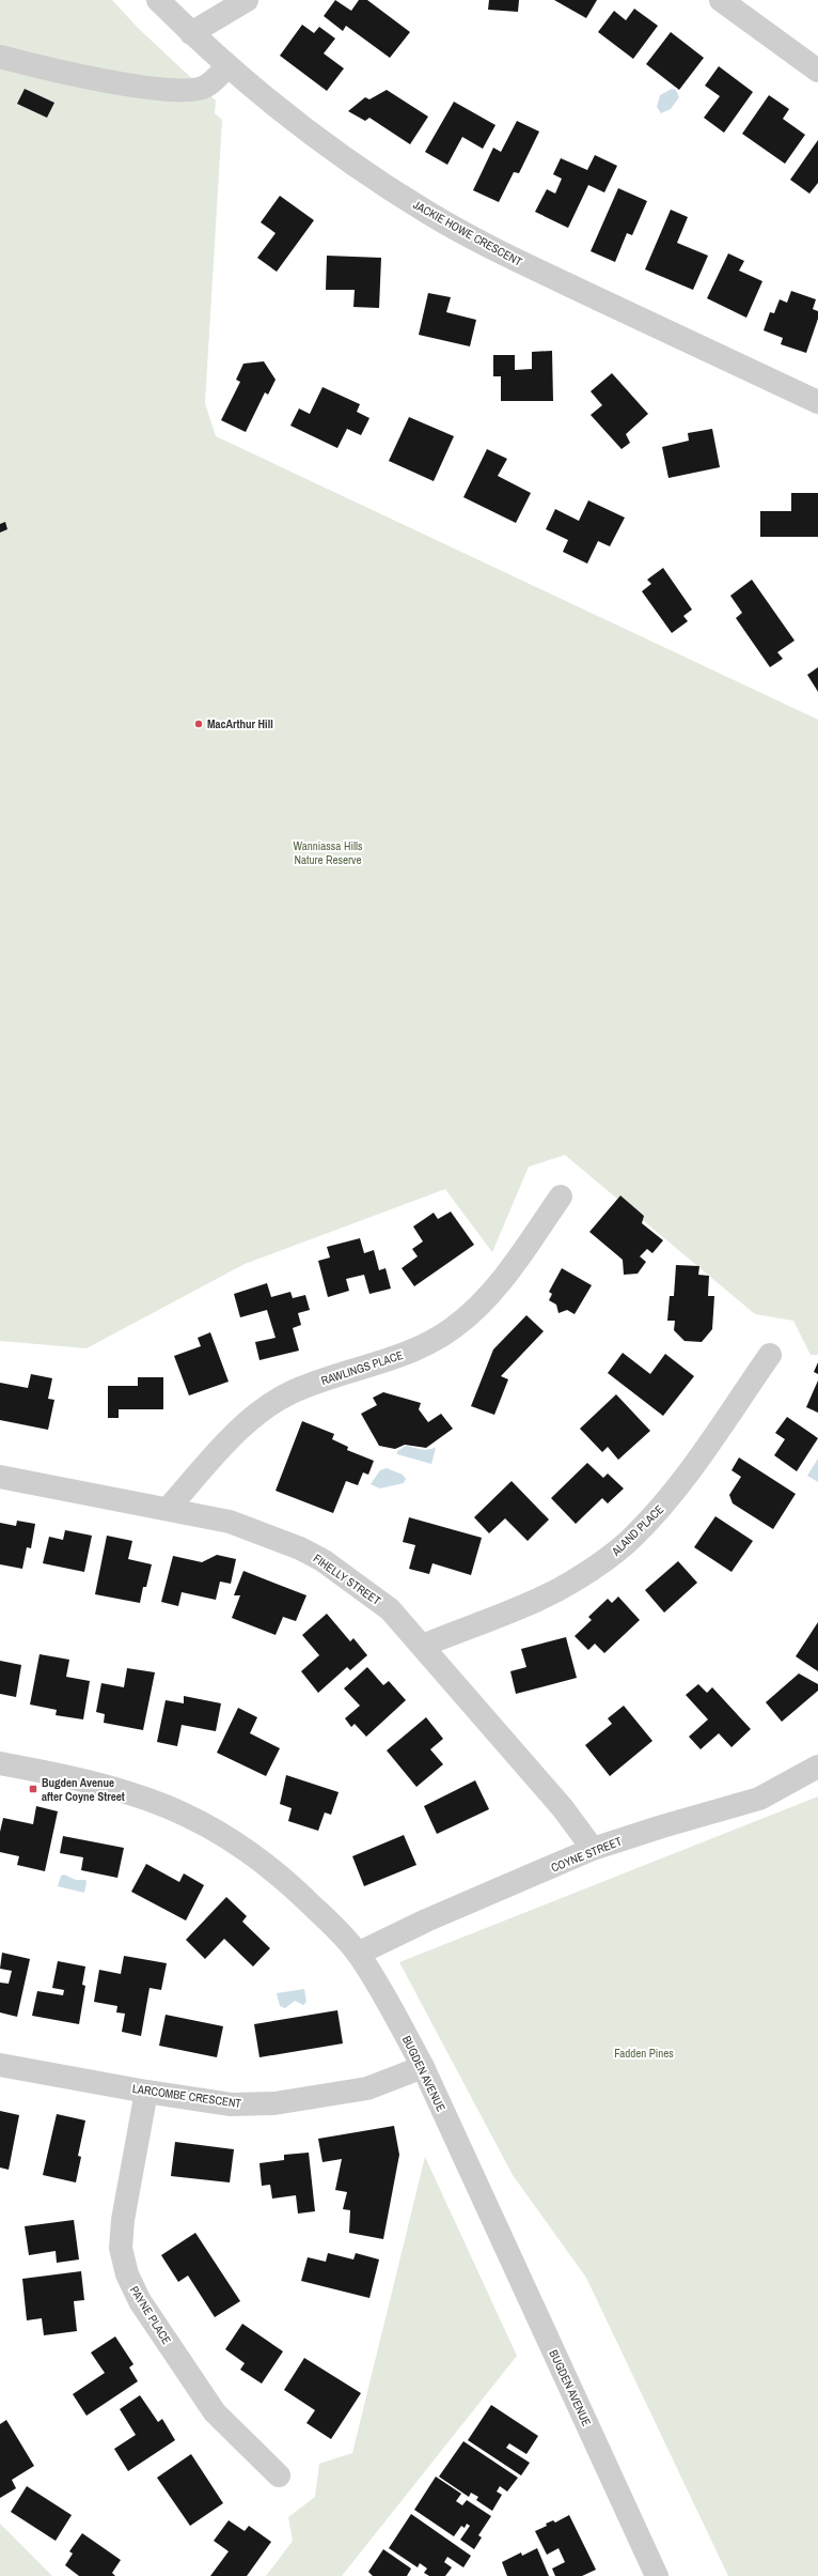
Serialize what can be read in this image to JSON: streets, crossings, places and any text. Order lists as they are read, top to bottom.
{
  "streets": {
    "street": [
      "JACKIE HOWE CRESCENT",
      "RAWLINGS PLACE",
      "ALAND PLACE",
      "FIHELLY STREET",
      "COYNE STREET",
      "BUGDEN AVENUE",
      "LARCOMBE CRESCENT",
      "PAYNE PLACE"
    ]
  },
  "crossings": [
    ["RAWLINGS PLACE", "FIHELLY STREET"],
    ["ALAND PLACE", "FIHELLY STREET"],
    ["FIHELLY STREET", "COYNE STREET"],
    ["COYNE STREET", "BUGDEN AVENUE"],
    ["BUGDEN AVENUE", "LARCOMBE CRESCENT"],
    ["LARCOMBE CRESCENT", "PAYNE PLACE"]
  ],
  "parks": ["Wanniassa Hills Nature Reserve", "Fadden Pines"],
  "places": {
    "other": ["MacArthur Hill"],
    "transit": ["Bugden Avenue after Coyne Street"]
  }
}
